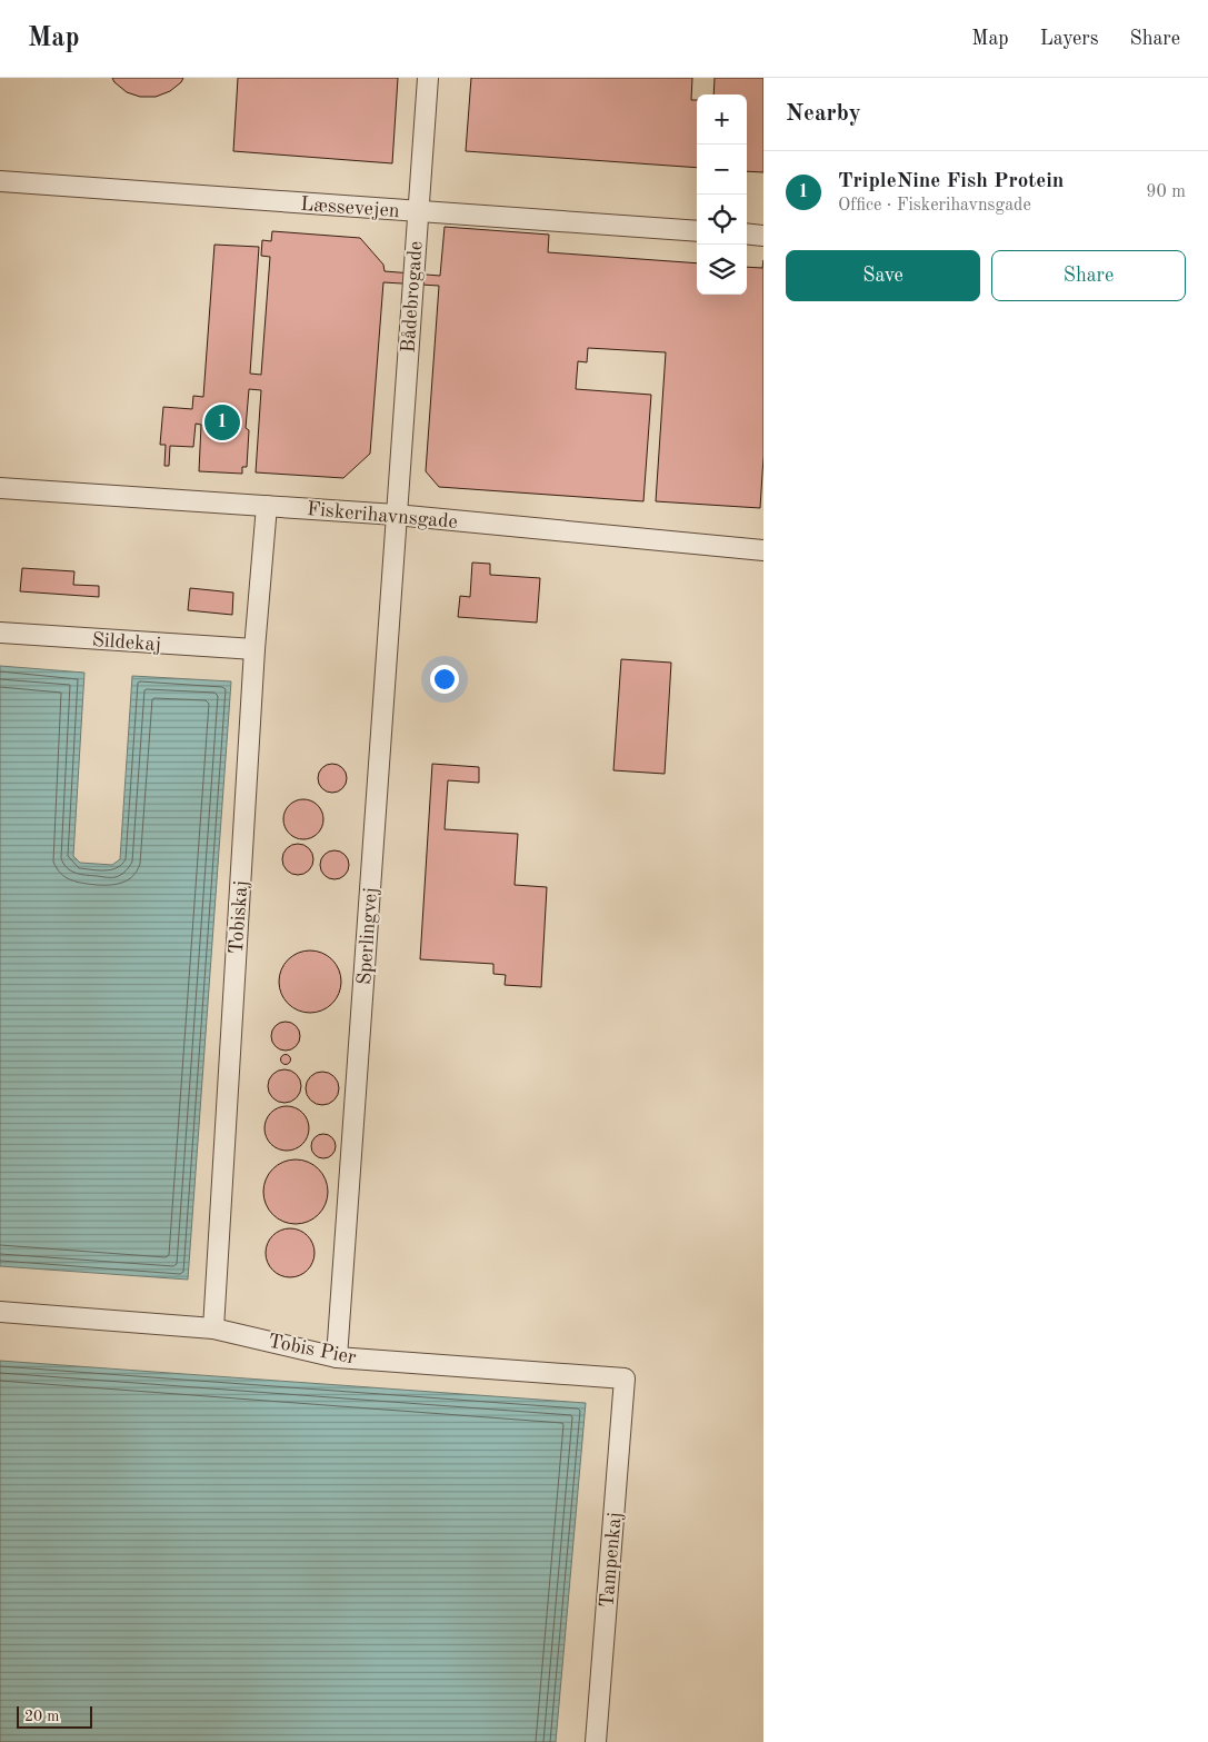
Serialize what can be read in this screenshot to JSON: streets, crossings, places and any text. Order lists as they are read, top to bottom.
{
  "streets": {
    "street": [
      "Læssevejen",
      "Bådebrogade",
      "Fiskerihavnsgade",
      "Sildekaj",
      "Tobiskaj",
      "Sperlingvej",
      "Tobis Pier",
      "Tampenkaj"
    ]
  },
  "crossings": [
    ["Læssevejen", "Bådebrogade"],
    ["Bådebrogade", "Fiskerihavnsgade"],
    ["Bådebrogade", "Sperlingvej"],
    ["Fiskerihavnsgade", "Tobiskaj"],
    ["Fiskerihavnsgade", "Sperlingvej"],
    ["Sildekaj", "Tobiskaj"],
    ["Tobiskaj", "Tobis Pier"],
    ["Sperlingvej", "Tobis Pier"],
    ["Tobis Pier", "Tampenkaj"]
  ],
  "scale_bar": "20 m",
  "page": {
    "header": "Map",
    "nav": ["Map", "Layers", "Share"],
    "heading": "Nearby",
    "map_buttons": ["+", "−"],
    "list": [
      {
        "mark": "1",
        "name": "TripleNine Fish Protein",
        "note": "Office · Fiskerihavnsgade",
        "value": "90 m"
      }
    ],
    "buttons": ["Save", "Share"],
    "pins": "1",
    "scale": "20 m"
  }
}
